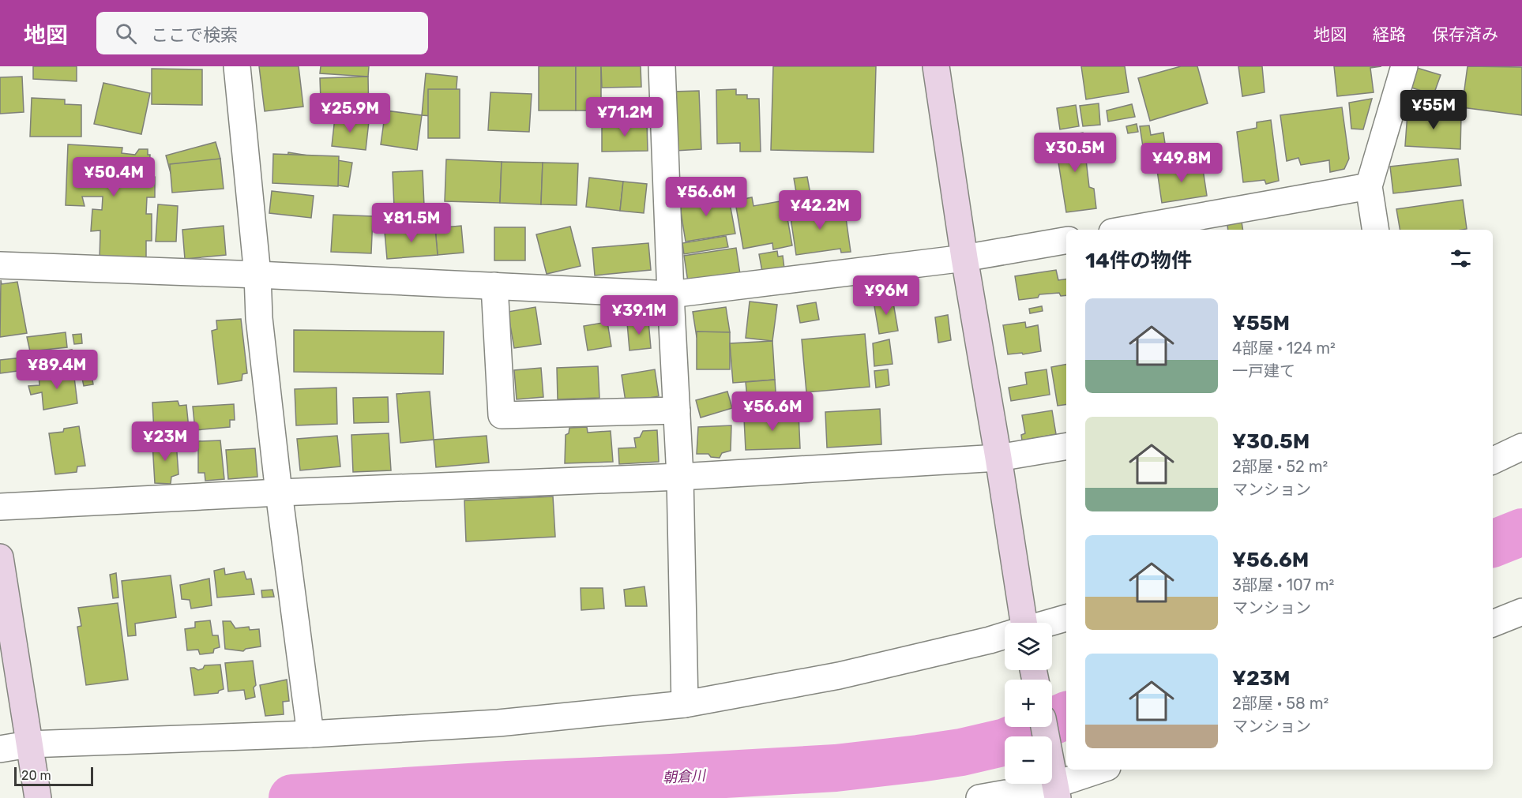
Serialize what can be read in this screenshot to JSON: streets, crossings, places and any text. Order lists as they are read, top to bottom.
{
  "water": ["朝倉川"],
  "scale_bar": "20 m",
  "page": {
    "header": "地図",
    "search": "ここで検索",
    "nav": ["地図", "経路", "保存済み"],
    "price": [
      "¥55M",
      "¥25.9M",
      "¥71.2M",
      "¥30.5M",
      "¥49.8M",
      "¥50.4M",
      "¥56.6M",
      "¥42.2M",
      "¥81.5M",
      "¥96M",
      "¥39.1M",
      "¥89.4M",
      "¥56.6M",
      "¥23M"
    ],
    "heading": "14件の物件",
    "list": [
      {
        "name": "¥55M",
        "note": "4部屋 · 124 m² · 一戸建て"
      },
      {
        "name": "¥30.5M",
        "note": "2部屋 · 52 m² · マンション"
      },
      {
        "name": "¥56.6M",
        "note": "3部屋 · 107 m² · マンション"
      },
      {
        "name": "¥23M",
        "note": "2部屋 · 58 m² · マンション"
      }
    ],
    "map_buttons": ["+", "−"],
    "scale": "20 m"
  }
}
